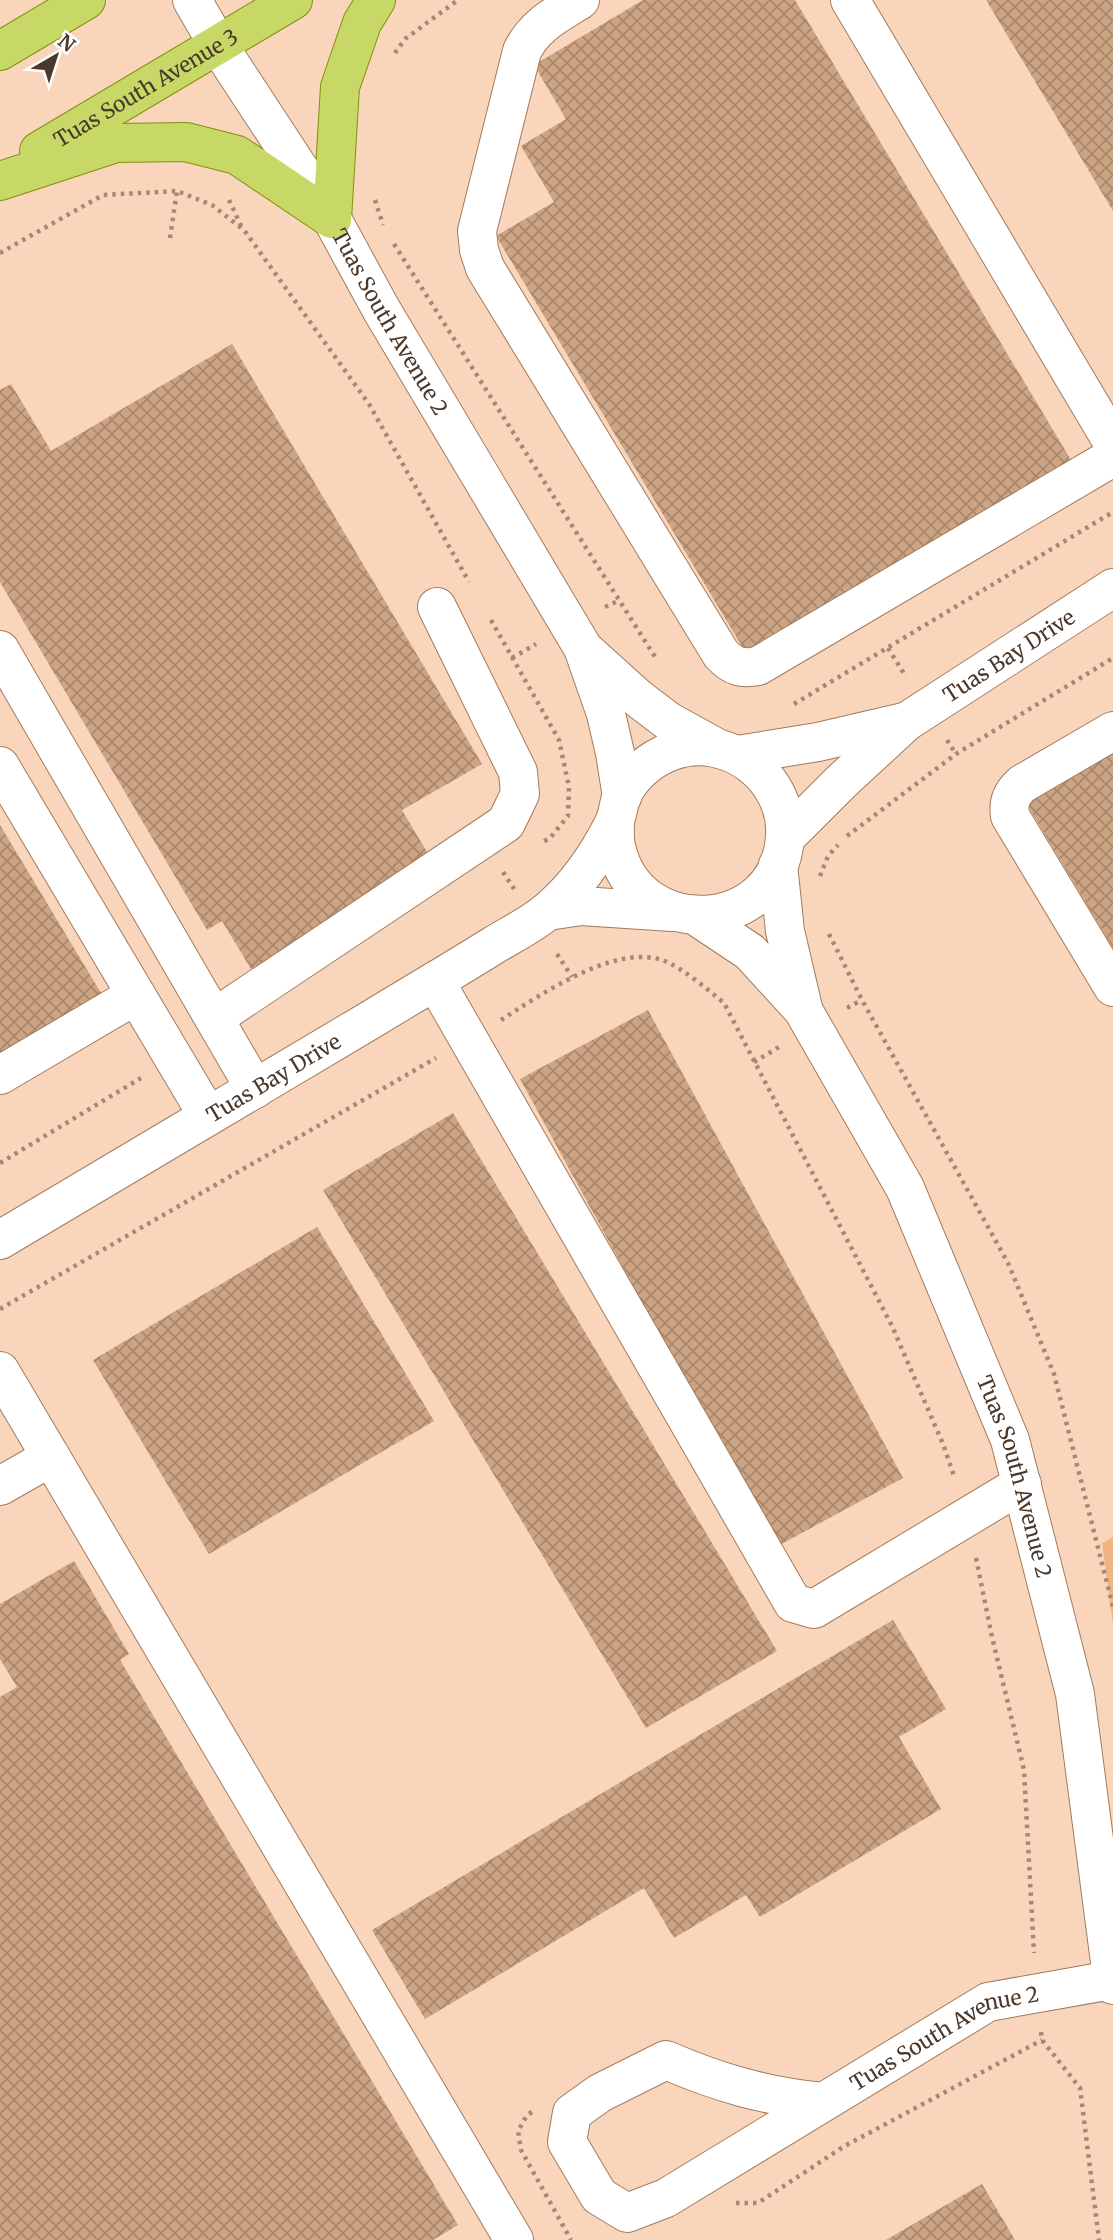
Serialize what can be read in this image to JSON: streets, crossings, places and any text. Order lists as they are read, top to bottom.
{
  "streets": {
    "main road": ["Tuas South Avenue 3"],
    "street": ["Tuas South Avenue 2", "Tuas Bay Drive"]
  },
  "crossings": [
    ["Tuas South Avenue 3", "Tuas South Avenue 2"],
    ["Tuas South Avenue 2", "Tuas Bay Drive"]
  ],
  "north": "top right"
}
